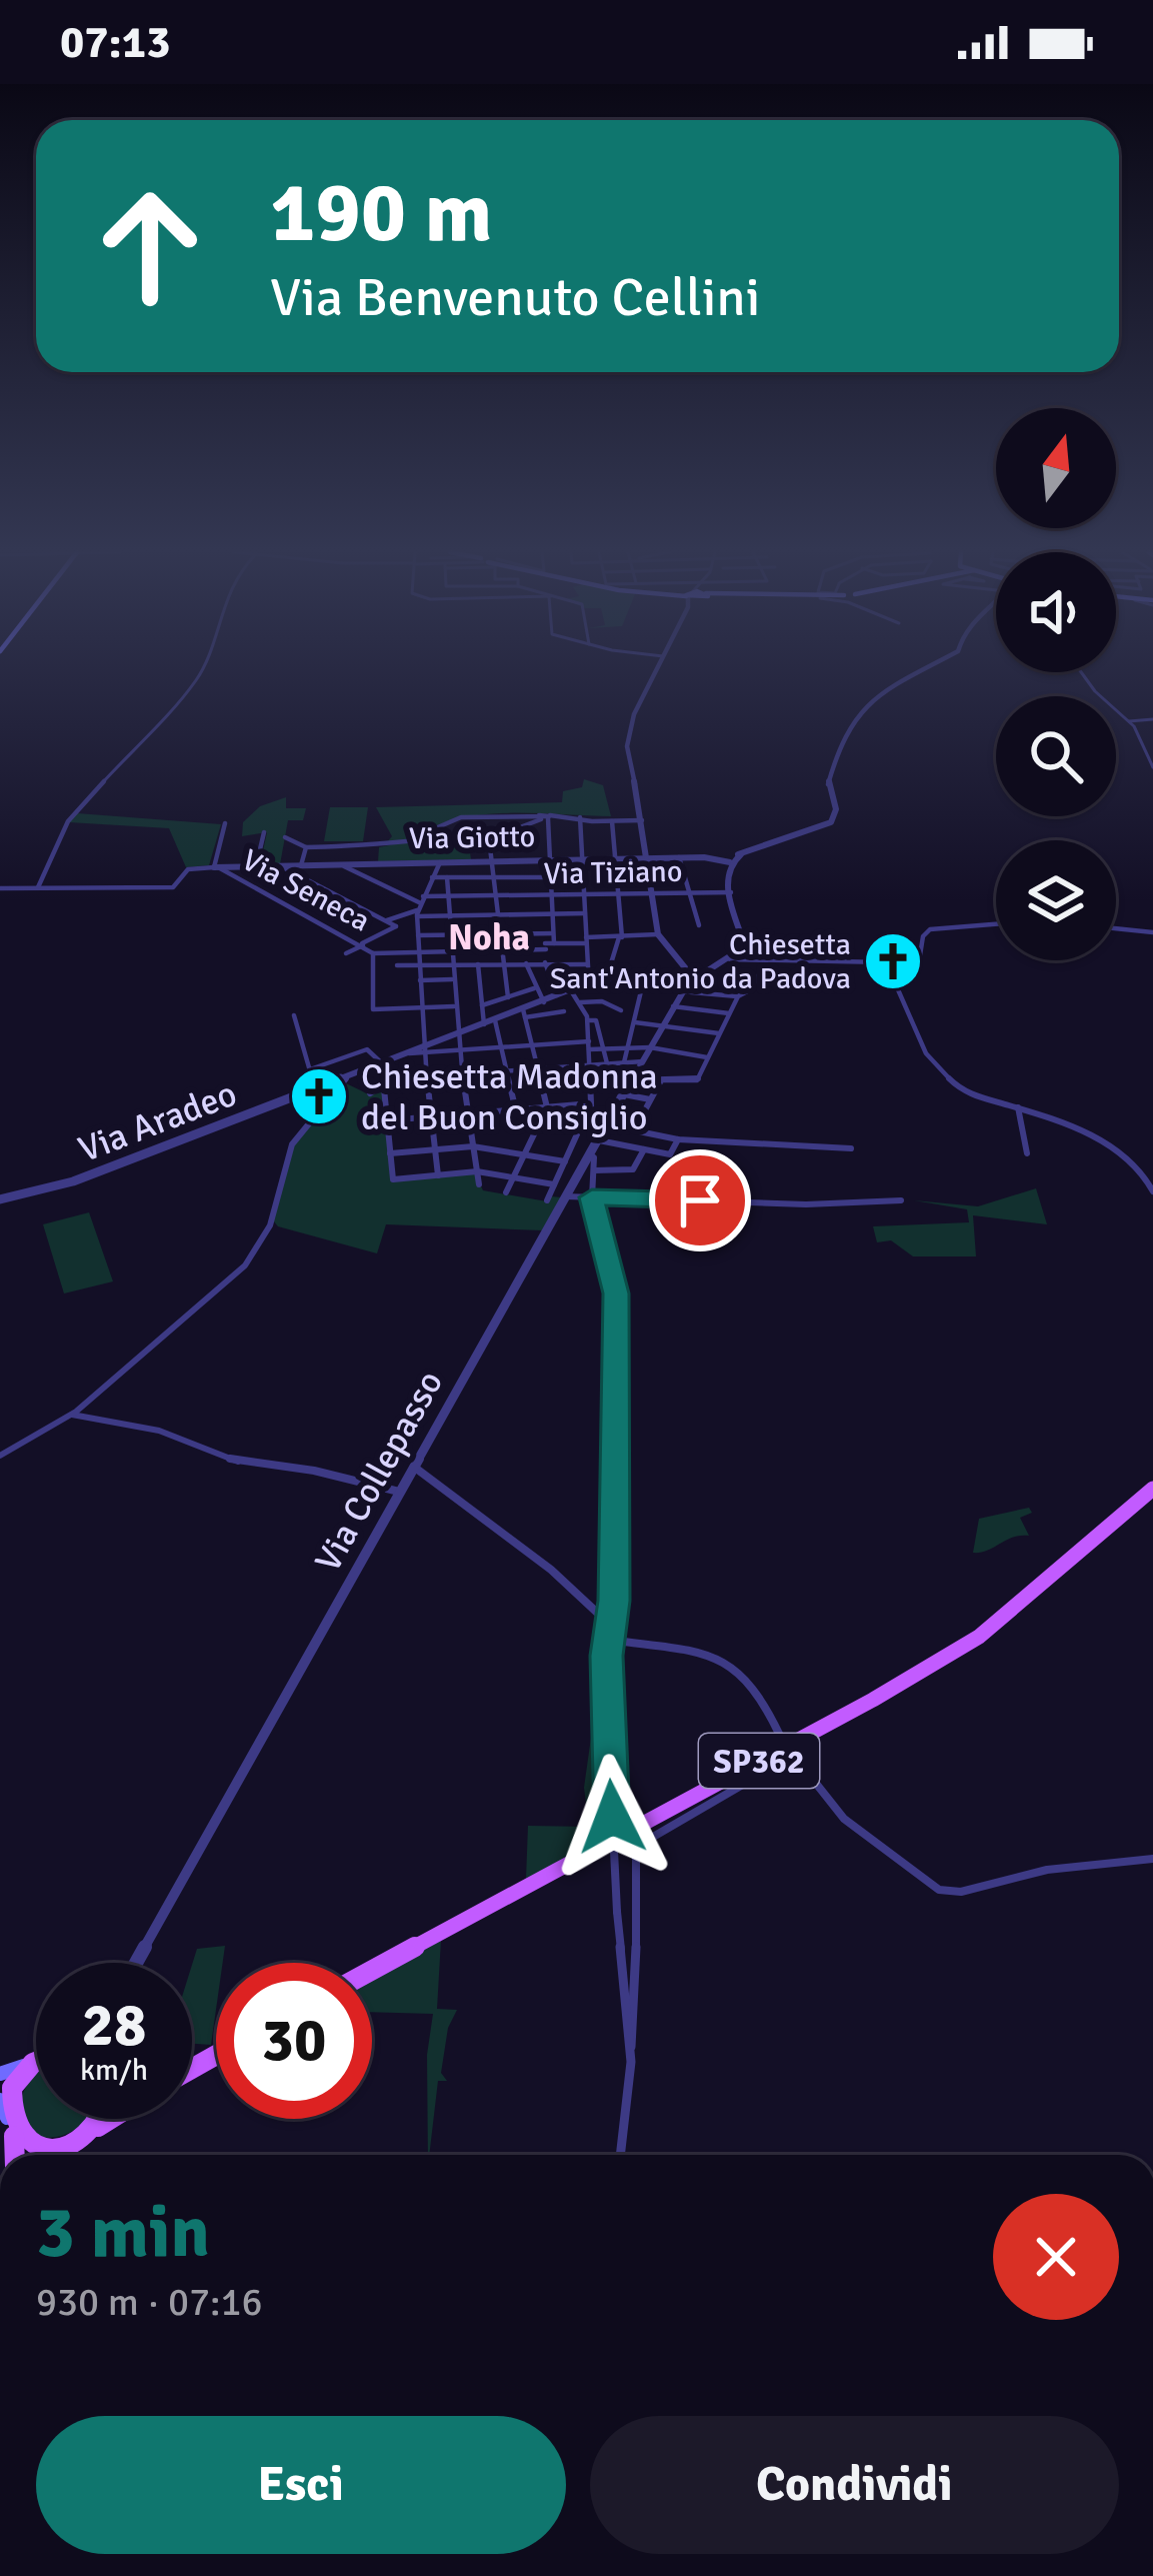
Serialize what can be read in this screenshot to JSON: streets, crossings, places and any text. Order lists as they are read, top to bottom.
{
  "streets": {
    "main road": ["SP362"],
    "street": [
      "Via Giotto",
      "Via Tiziano",
      "Via Seneca",
      "Via Aradeo",
      "Via Collepasso"
    ]
  },
  "crossings": [
    ["Via Giotto", "Via Seneca"]
  ],
  "districts": ["Noha"],
  "places": {
    "church": ["Chiesetta Sant'Antonio da Padova", "Chiesetta Madonna del Buon Consiglio"]
  },
  "north": "top",
  "page": {
    "status": "07:13",
    "turn": ["190 m", "Via Benvenuto Cellini"],
    "speed": "28 km/h",
    "limit": "30",
    "heading": ["3 min", "930 m · 07:16"],
    "buttons": ["Esci", "Condividi"]
  }
}
